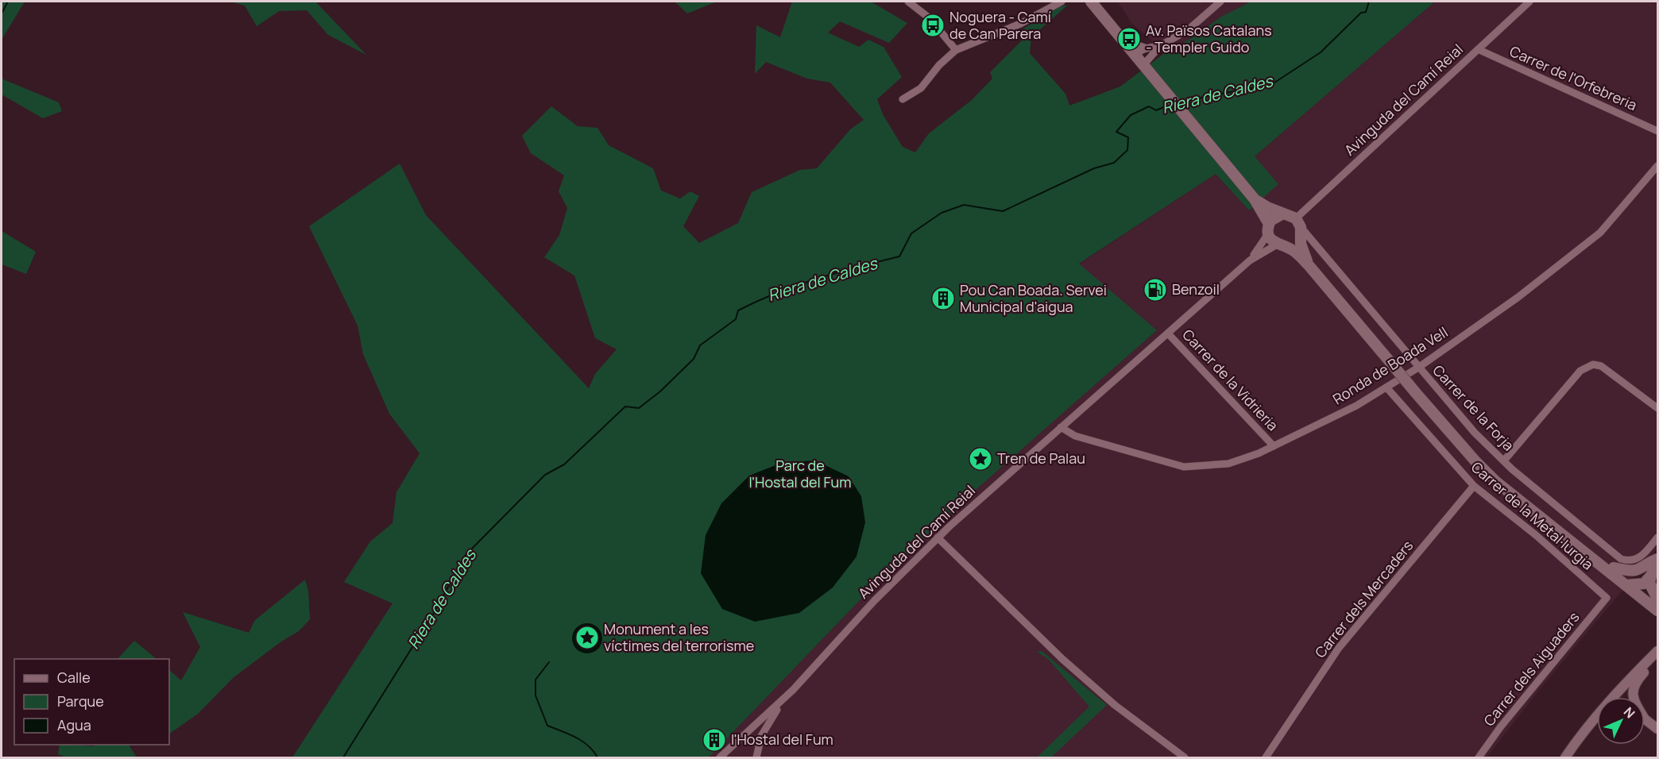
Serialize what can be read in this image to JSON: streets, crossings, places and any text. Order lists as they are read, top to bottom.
{
  "streets": {
    "street": [
      "Carrer de l'Orfebreria",
      "Avinguda del Camí Reial",
      "Ronda de Boada Vell",
      "Carrer de la Vidrieria",
      "Carrer de la Forja",
      "Carrer de la Metal·lurgia",
      "Carrer dels Mercaders",
      "Carrer dels Aiguaders"
    ]
  },
  "crossings": [
    ["Carrer de l'Orfebreria", "Avinguda del Camí Reial"],
    ["Avinguda del Camí Reial", "Ronda de Boada Vell"],
    ["Avinguda del Camí Reial", "Carrer de la Vidrieria"],
    ["Avinguda del Camí Reial", "Carrer de la Forja"],
    ["Ronda de Boada Vell", "Carrer de la Vidrieria"],
    ["Ronda de Boada Vell", "Carrer de la Forja"],
    ["Ronda de Boada Vell", "Carrer de la Metal·lurgia"],
    ["Carrer de la Metal·lurgia", "Carrer dels Mercaders"],
    ["Carrer de la Metal·lurgia", "Carrer dels Aiguaders"]
  ],
  "water": ["Riera de Caldes"],
  "parks": ["Parc de l'Hostal del Fum"],
  "places": {
    "bus stop": ["Noguera - Camí de Can Parera", "Av. Països Catalans - Templer Guido"],
    "fuel station": ["Benzoil"],
    "building": ["Pou Can Boada. Servei Municipal d'aigua", "l'Hostal del Fum"],
    "place": ["Tren de Palau", "Monument a les víctimes del terrorisme"]
  },
  "legend": ["Calle", "Parque", "Agua"],
  "north": "top right"
}
